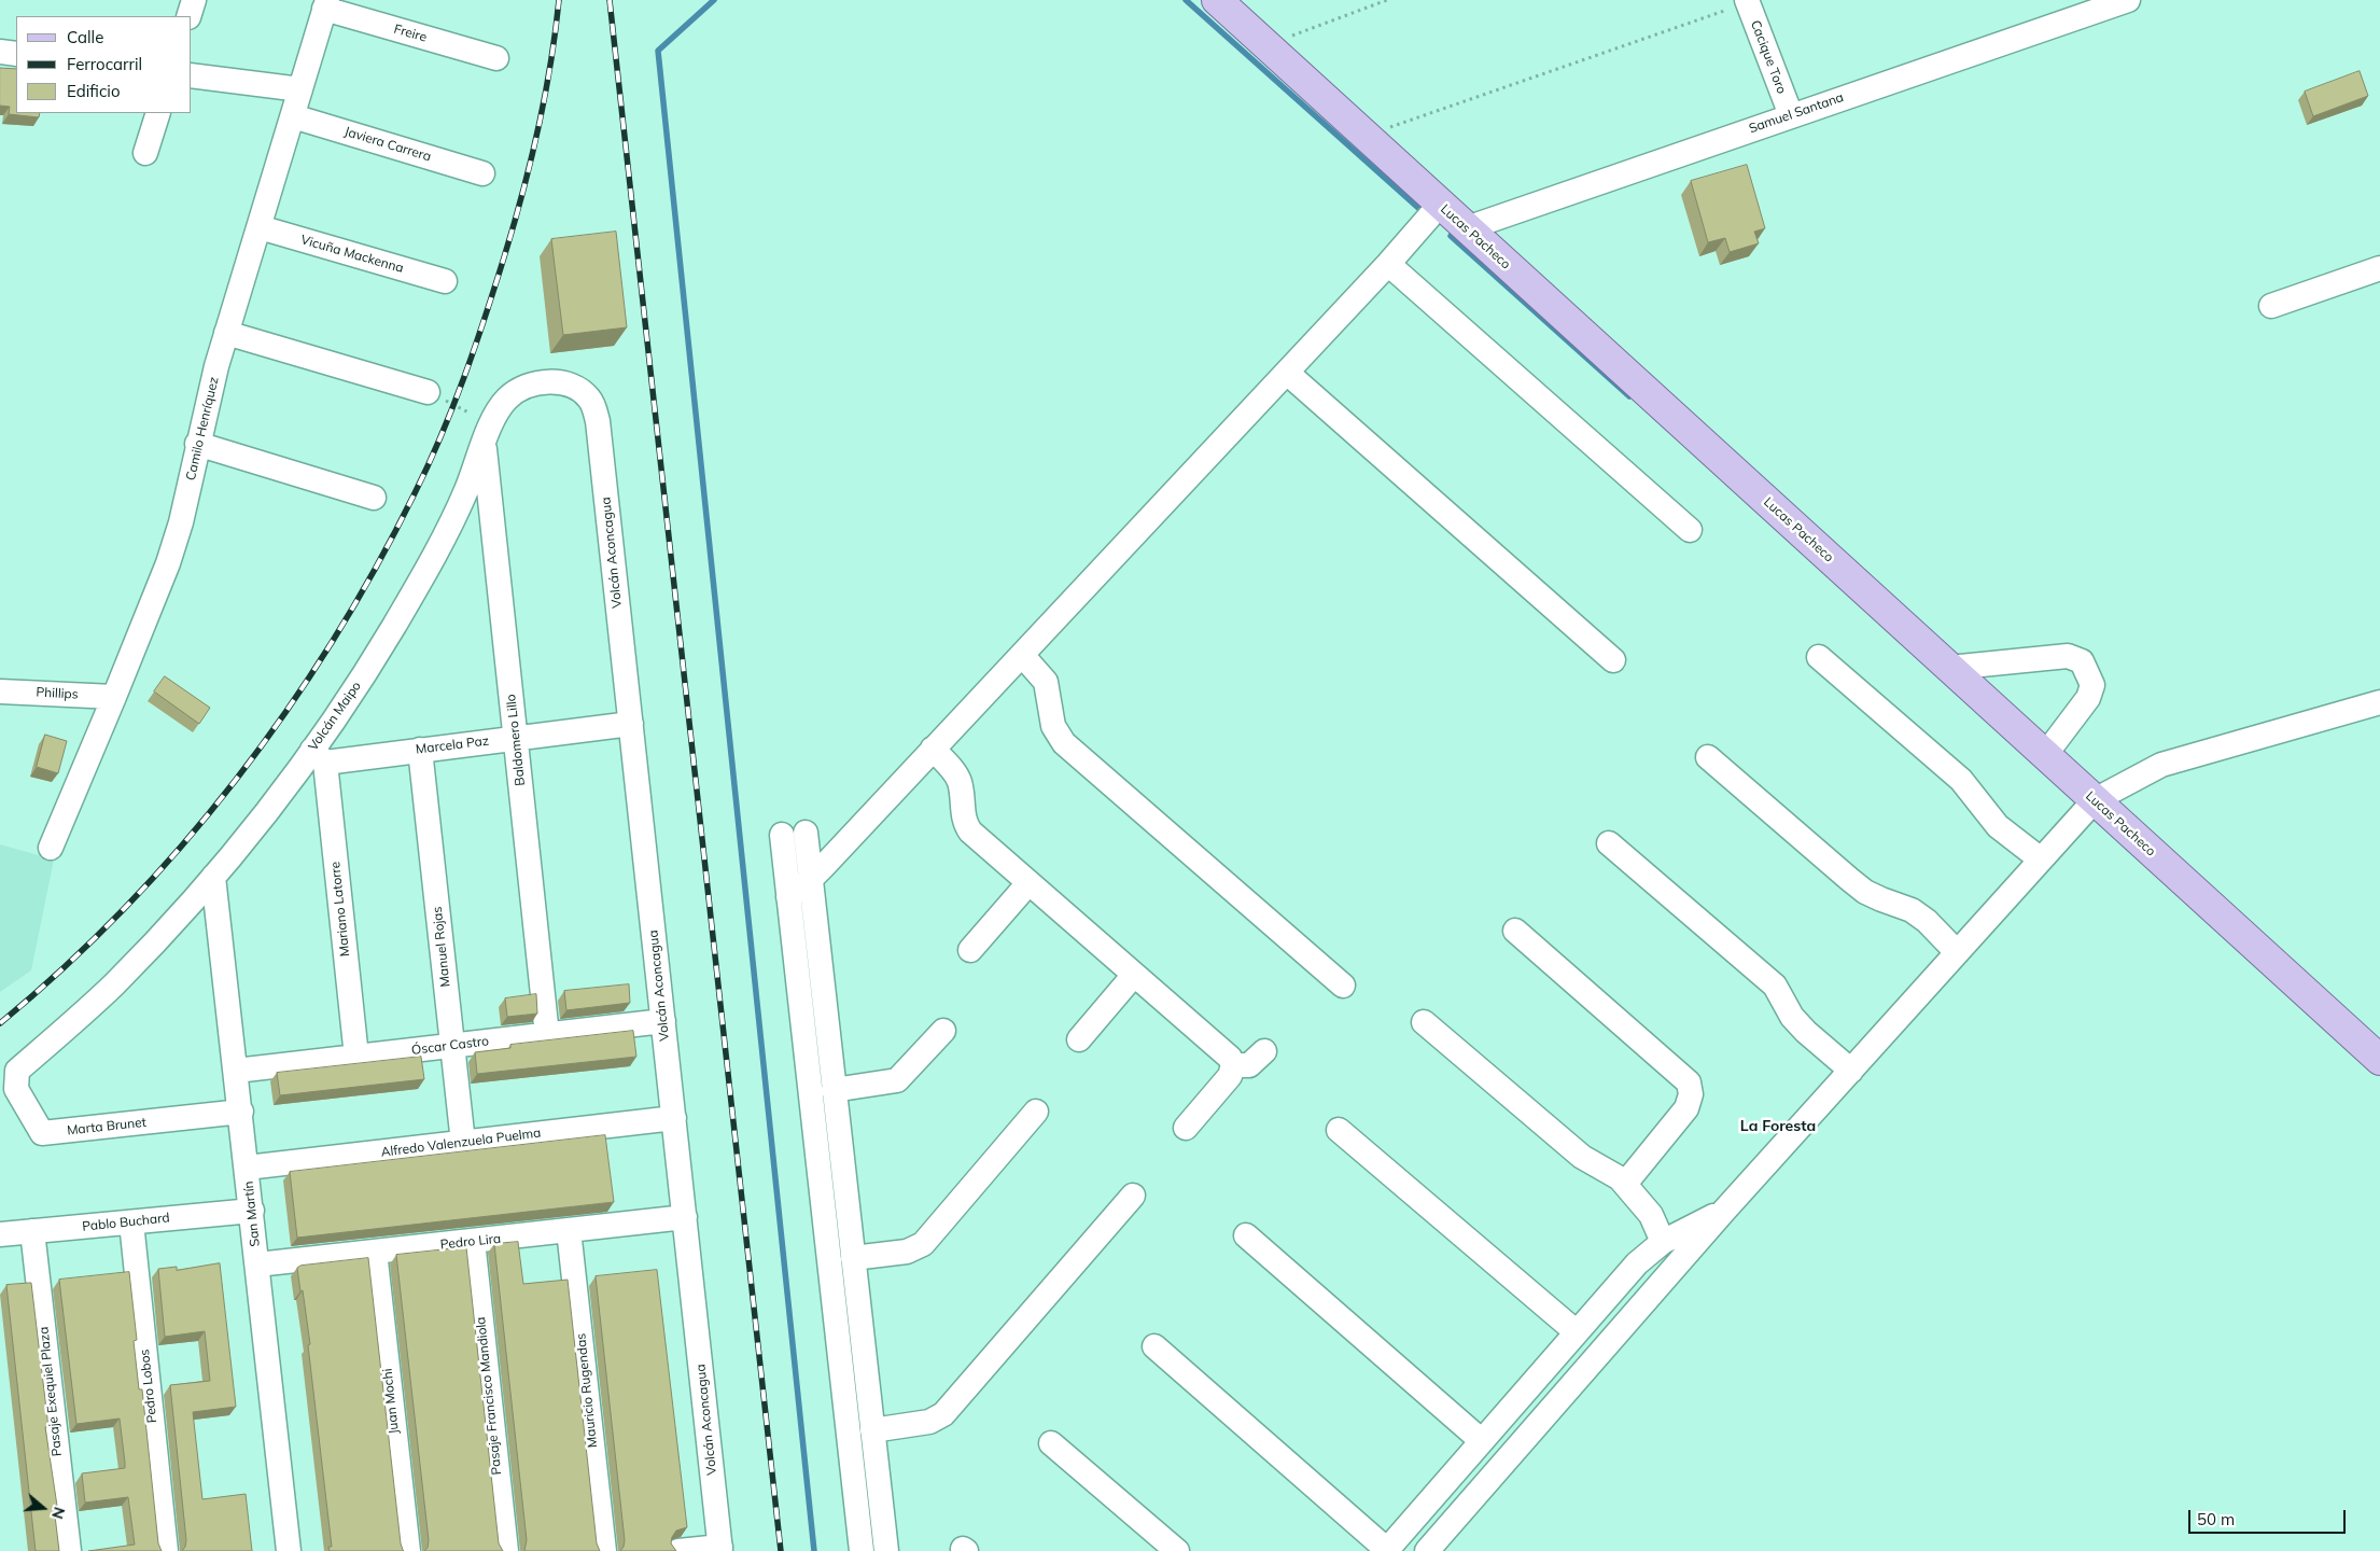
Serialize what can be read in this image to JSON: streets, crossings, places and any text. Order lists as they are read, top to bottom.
{
  "streets": {
    "main road": ["Lucas Pacheco"],
    "street": [
      "Freire",
      "Cacique Toro",
      "Samuel Santana",
      "Javiera Carrera",
      "Vicuña Mackenna",
      "Camilo Henríquez",
      "Volcán Aconcagua",
      "Phillips",
      "Volcán Maipo",
      "Baldomero Lillo",
      "Marcela Paz",
      "Mariano Latorre",
      "Manuel Rojas",
      "Óscar Castro",
      "Marta Brunet",
      "Alfredo Valenzuela Puelma",
      "San Martín",
      "Pablo Buchard",
      "Pedro Lira",
      "Pedro Lobos",
      "Mauricio Rugendas",
      "Pasaje Exequiel Plaza",
      "Pasaje Francisco Mandiola",
      "Juan Mochi"
    ]
  },
  "crossings": [
    ["Freire", "Camilo Henríquez"],
    ["Cacique Toro", "Samuel Santana"],
    ["Samuel Santana", "Lucas Pacheco"],
    ["Javiera Carrera", "Camilo Henríquez"],
    ["Vicuña Mackenna", "Camilo Henríquez"],
    ["Camilo Henríquez", "Phillips"],
    ["Volcán Aconcagua", "Volcán Maipo"],
    ["Volcán Aconcagua", "Marcela Paz"],
    ["Volcán Aconcagua", "Óscar Castro"],
    ["Volcán Aconcagua", "Alfredo Valenzuela Puelma"],
    ["Volcán Aconcagua", "Pedro Lira"],
    ["Volcán Maipo", "Baldomero Lillo"],
    ["Volcán Maipo", "Marcela Paz"],
    ["Volcán Maipo", "Mariano Latorre"],
    ["Volcán Maipo", "Marta Brunet"],
    ["Volcán Maipo", "San Martín"],
    ["Baldomero Lillo", "Marcela Paz"],
    ["Baldomero Lillo", "Óscar Castro"],
    ["Marcela Paz", "Mariano Latorre"],
    ["Marcela Paz", "Manuel Rojas"],
    ["Mariano Latorre", "Óscar Castro"],
    ["Manuel Rojas", "Óscar Castro"],
    ["Manuel Rojas", "Alfredo Valenzuela Puelma"],
    ["Óscar Castro", "San Martín"],
    ["Marta Brunet", "San Martín"],
    ["Alfredo Valenzuela Puelma", "San Martín"],
    ["San Martín", "Pablo Buchard"],
    ["San Martín", "Pedro Lira"],
    ["Pablo Buchard", "Pedro Lobos"],
    ["Pablo Buchard", "Pasaje Exequiel Plaza"],
    ["Pedro Lira", "Mauricio Rugendas"],
    ["Pedro Lira", "Pasaje Francisco Mandiola"],
    ["Pedro Lira", "Juan Mochi"]
  ],
  "districts": ["La Foresta"],
  "legend": ["Calle", "Ferrocarril", "Edificio"],
  "scale_bar": "50 m",
  "north": "right"
}
